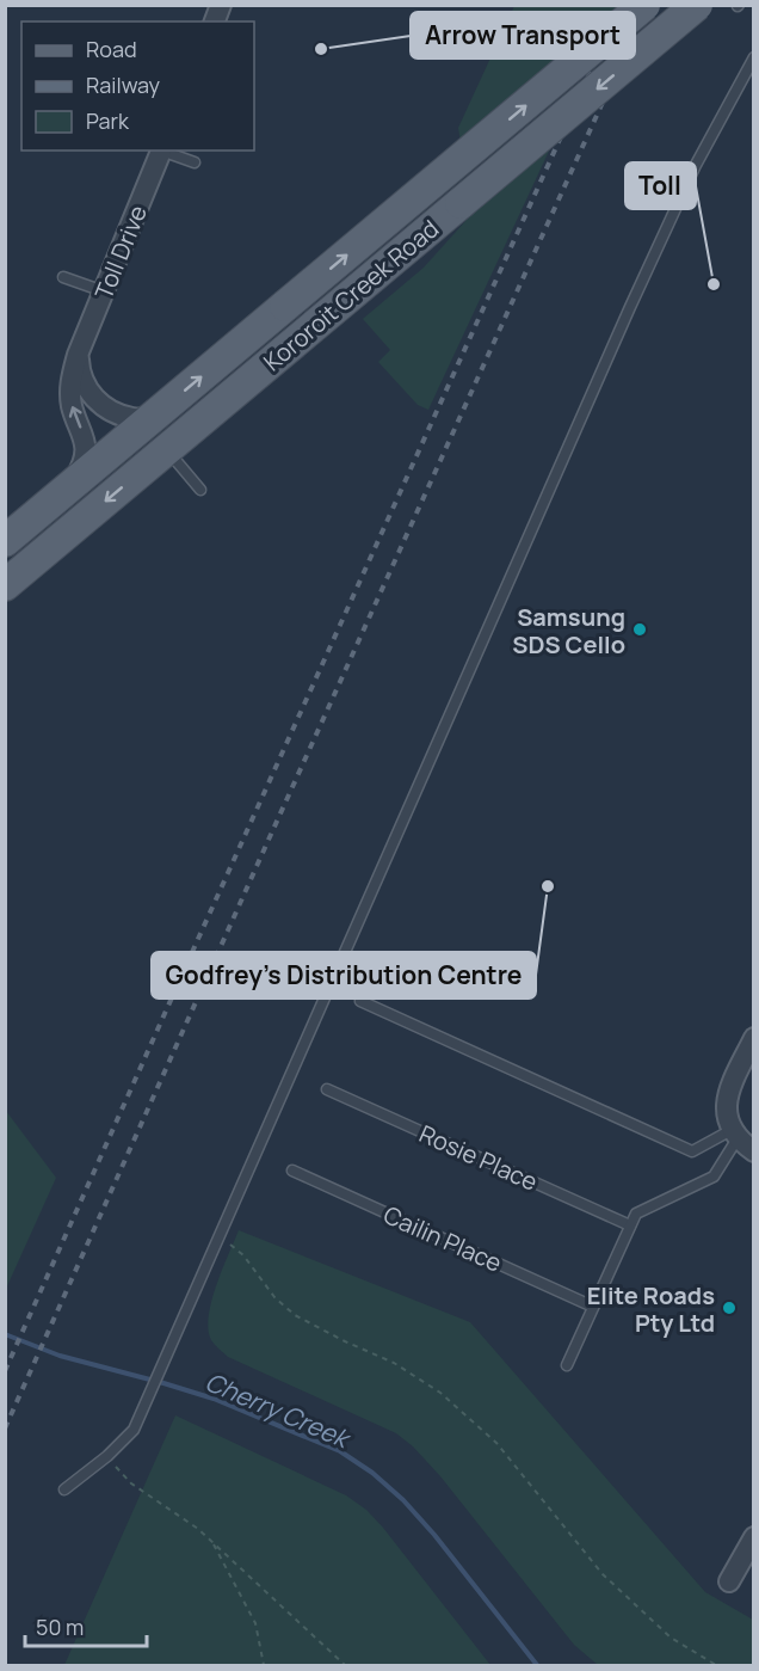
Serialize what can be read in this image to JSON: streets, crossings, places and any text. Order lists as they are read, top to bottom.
{
  "streets": {
    "main road": ["Kororoit Creek Road"],
    "street": ["Toll Drive"],
    "lane": ["Rosie Place", "Cailin Place"]
  },
  "crossings": [
    ["Toll Drive", "Kororoit Creek Road"]
  ],
  "one_way": ["Toll Drive"],
  "water": ["Cherry Creek"],
  "places": [
    "Arrow Transport",
    "Toll",
    "Samsung SDS Cello",
    "Godfrey's Distribution Centre",
    "Elite Roads Pty Ltd"
  ],
  "legend": ["Road", "Railway", "Park"],
  "scale_bar": "50 m"
}
